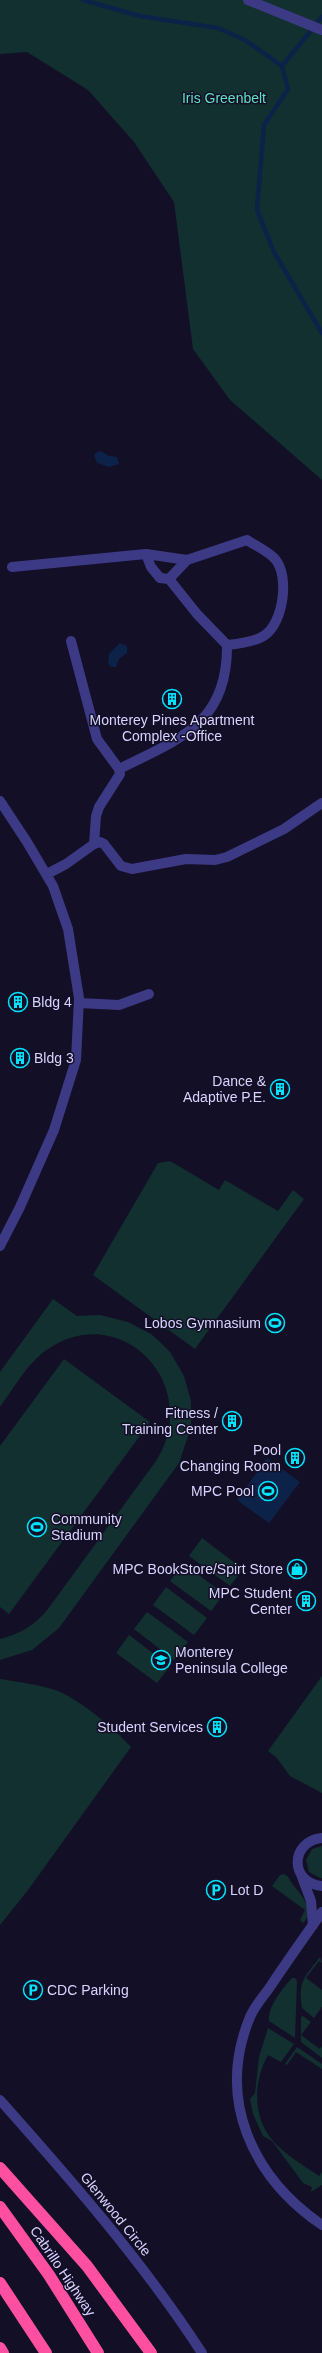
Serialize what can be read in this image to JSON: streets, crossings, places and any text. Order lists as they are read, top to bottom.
{
  "streets": {
    "highway": ["Cabrillo Highway"],
    "street": ["Glenwood Circle"]
  },
  "parks": ["Iris Greenbelt"],
  "places": {
    "building": [
      "Monterey Pines Apartment Complex -Office",
      "Bldg 4",
      "Bldg 3",
      "Dance & Adaptive P.E.",
      "Fitness / Training Center",
      "Pool Changing Room",
      "MPC Student Center",
      "Student Services"
    ],
    "sports": ["Lobos Gymnasium", "MPC Pool", "Community Stadium"],
    "shop": ["MPC BookStore/Spirt Store"],
    "school or university": ["Monterey Peninsula College"],
    "parking": ["Lot D", "CDC Parking"]
  }
}
